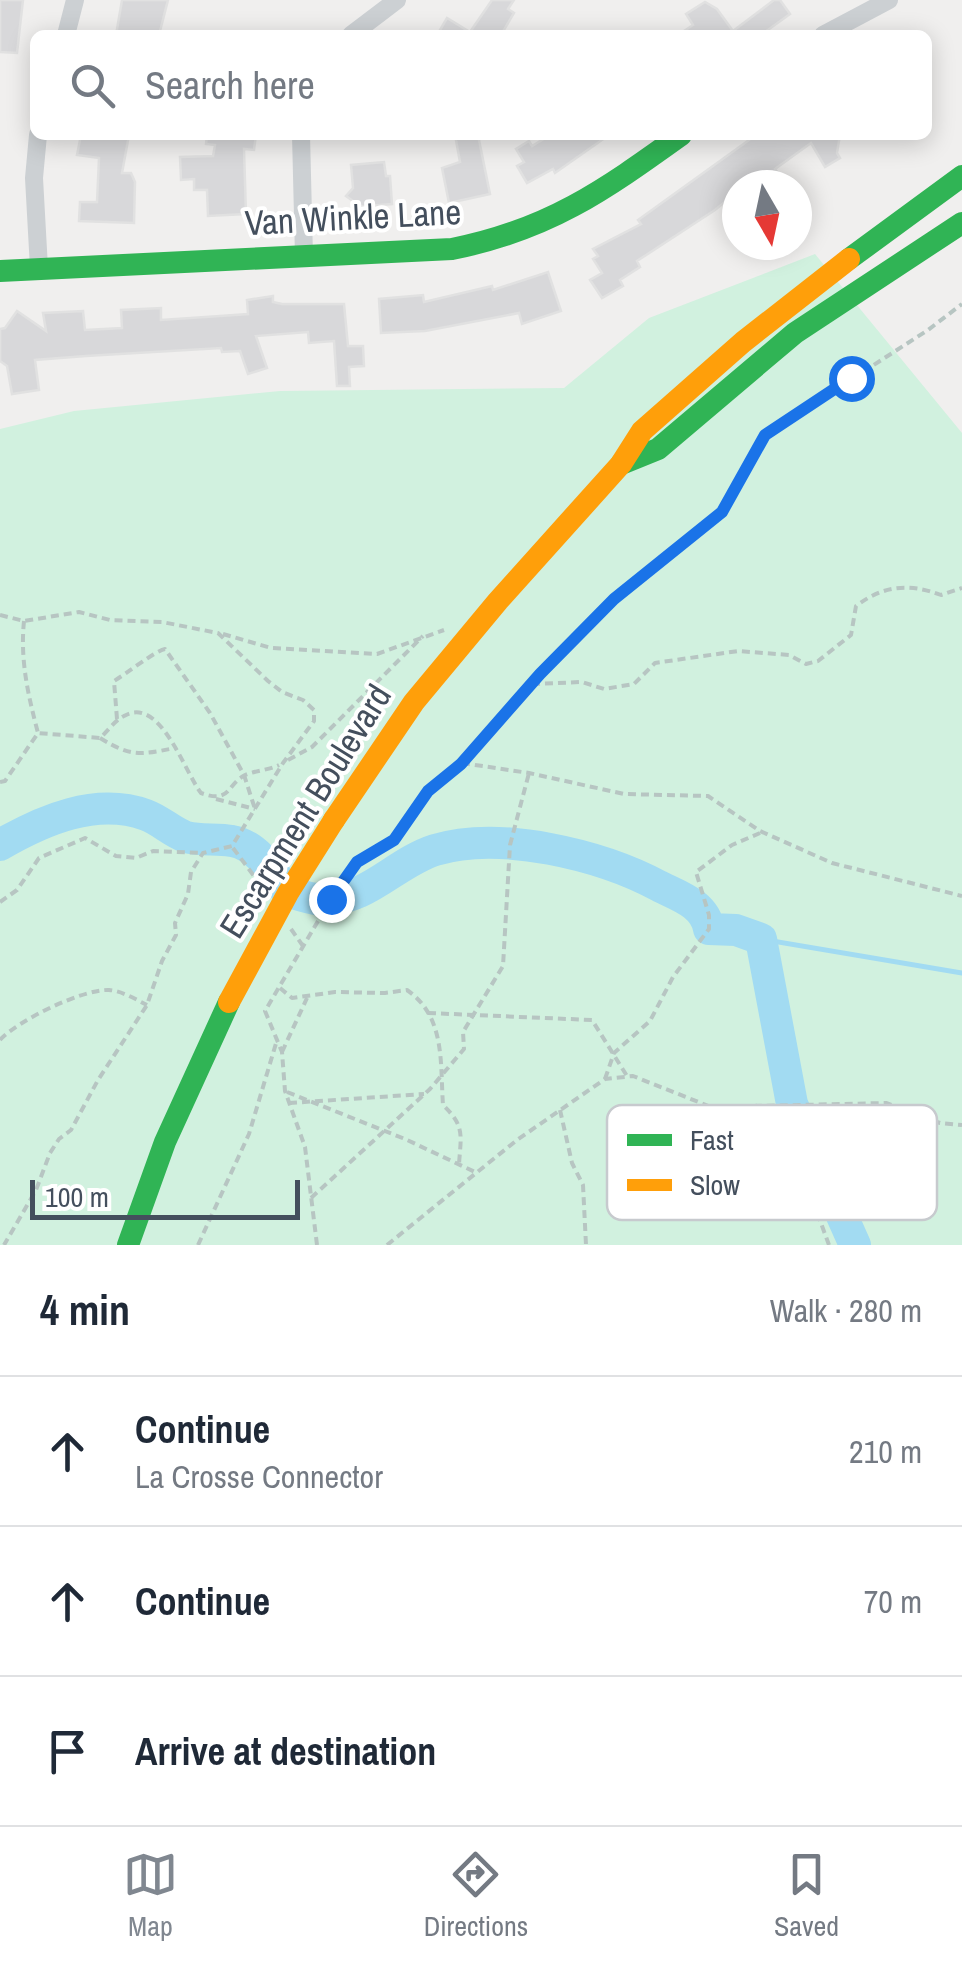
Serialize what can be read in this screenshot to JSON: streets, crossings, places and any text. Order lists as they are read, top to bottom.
{
  "streets": {
    "main road": ["Van Winkle Lane", "Escarpment Boulevard"]
  },
  "legend": ["Fast", "Slow"],
  "scale_bar": "100 m",
  "north": "bottom",
  "page": {
    "search": "Search here",
    "scale": "100 m",
    "heading": ["4 min", "Walk · 280 m"],
    "list": [
      ["Continue", "La Crosse Connector", "210 m"],
      ["Continue", "70 m"],
      "Arrive at destination"
    ],
    "nav": ["Map", "Directions", "Saved"]
  }
}
